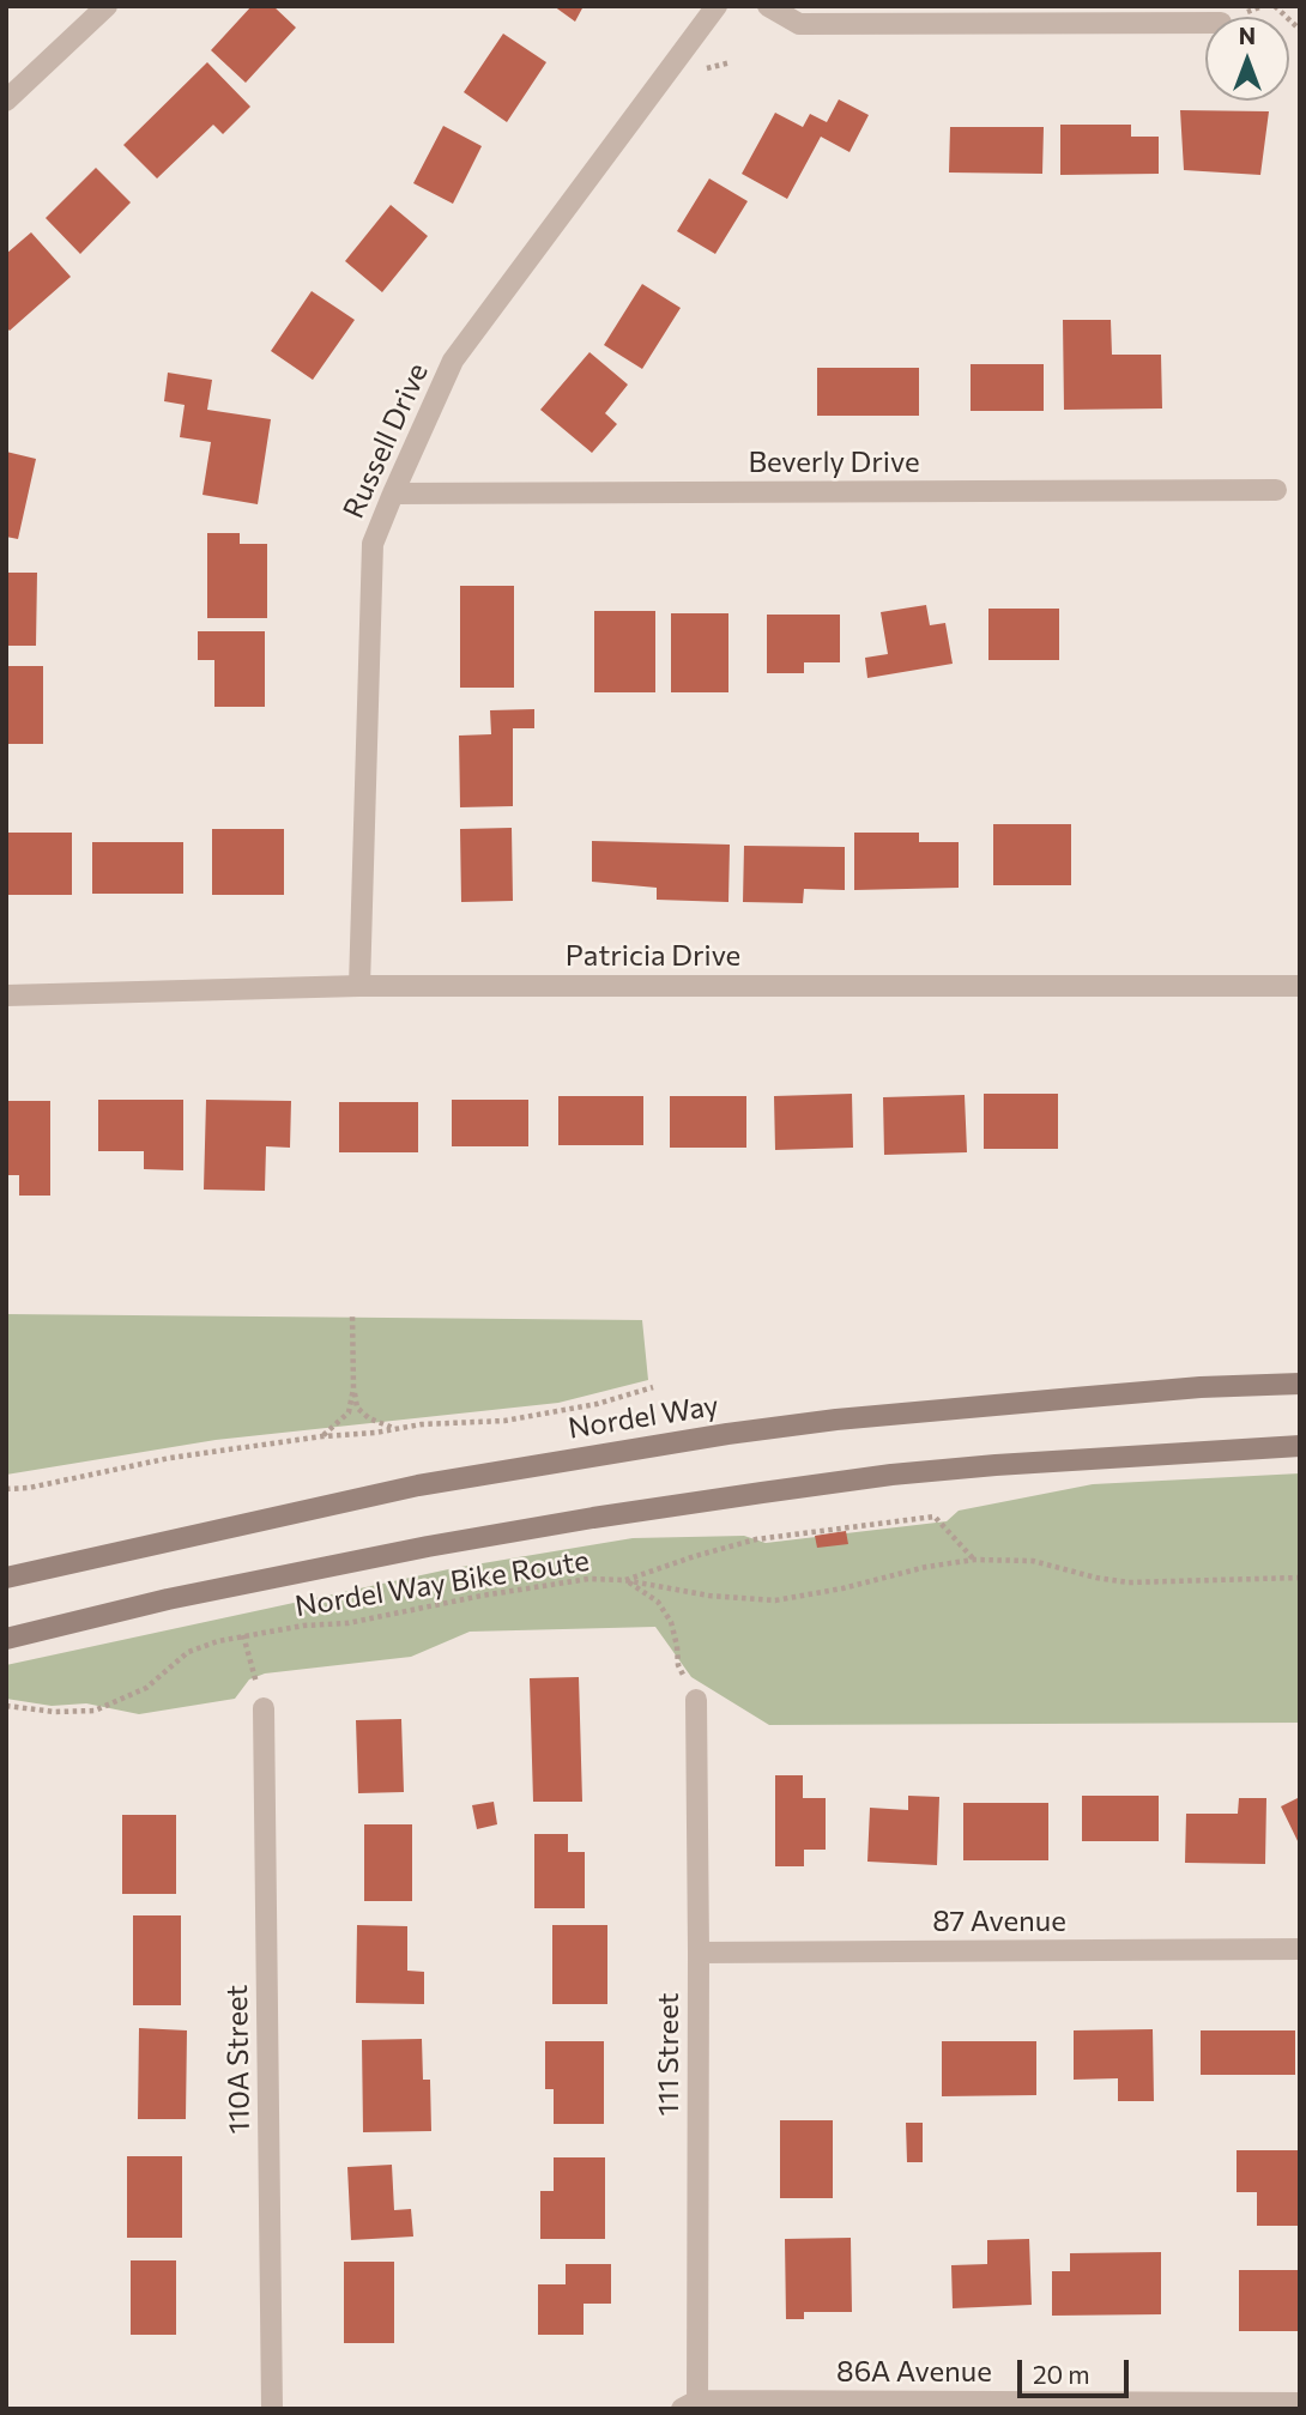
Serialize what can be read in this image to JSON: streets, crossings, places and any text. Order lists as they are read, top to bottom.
{
  "streets": {
    "main road": ["Nordel Way"],
    "street": [
      "Russell Drive",
      "Beverly Drive",
      "Patricia Drive",
      "87 Avenue",
      "111 Street",
      "110A Street",
      "86A Avenue"
    ],
    "path": ["Nordel Way Bike Route"]
  },
  "crossings": [
    ["Russell Drive", "Beverly Drive"],
    ["Russell Drive", "Patricia Drive"],
    ["87 Avenue", "111 Street"],
    ["111 Street", "86A Avenue"]
  ],
  "scale_bar": "20 m",
  "north": "top"
}
